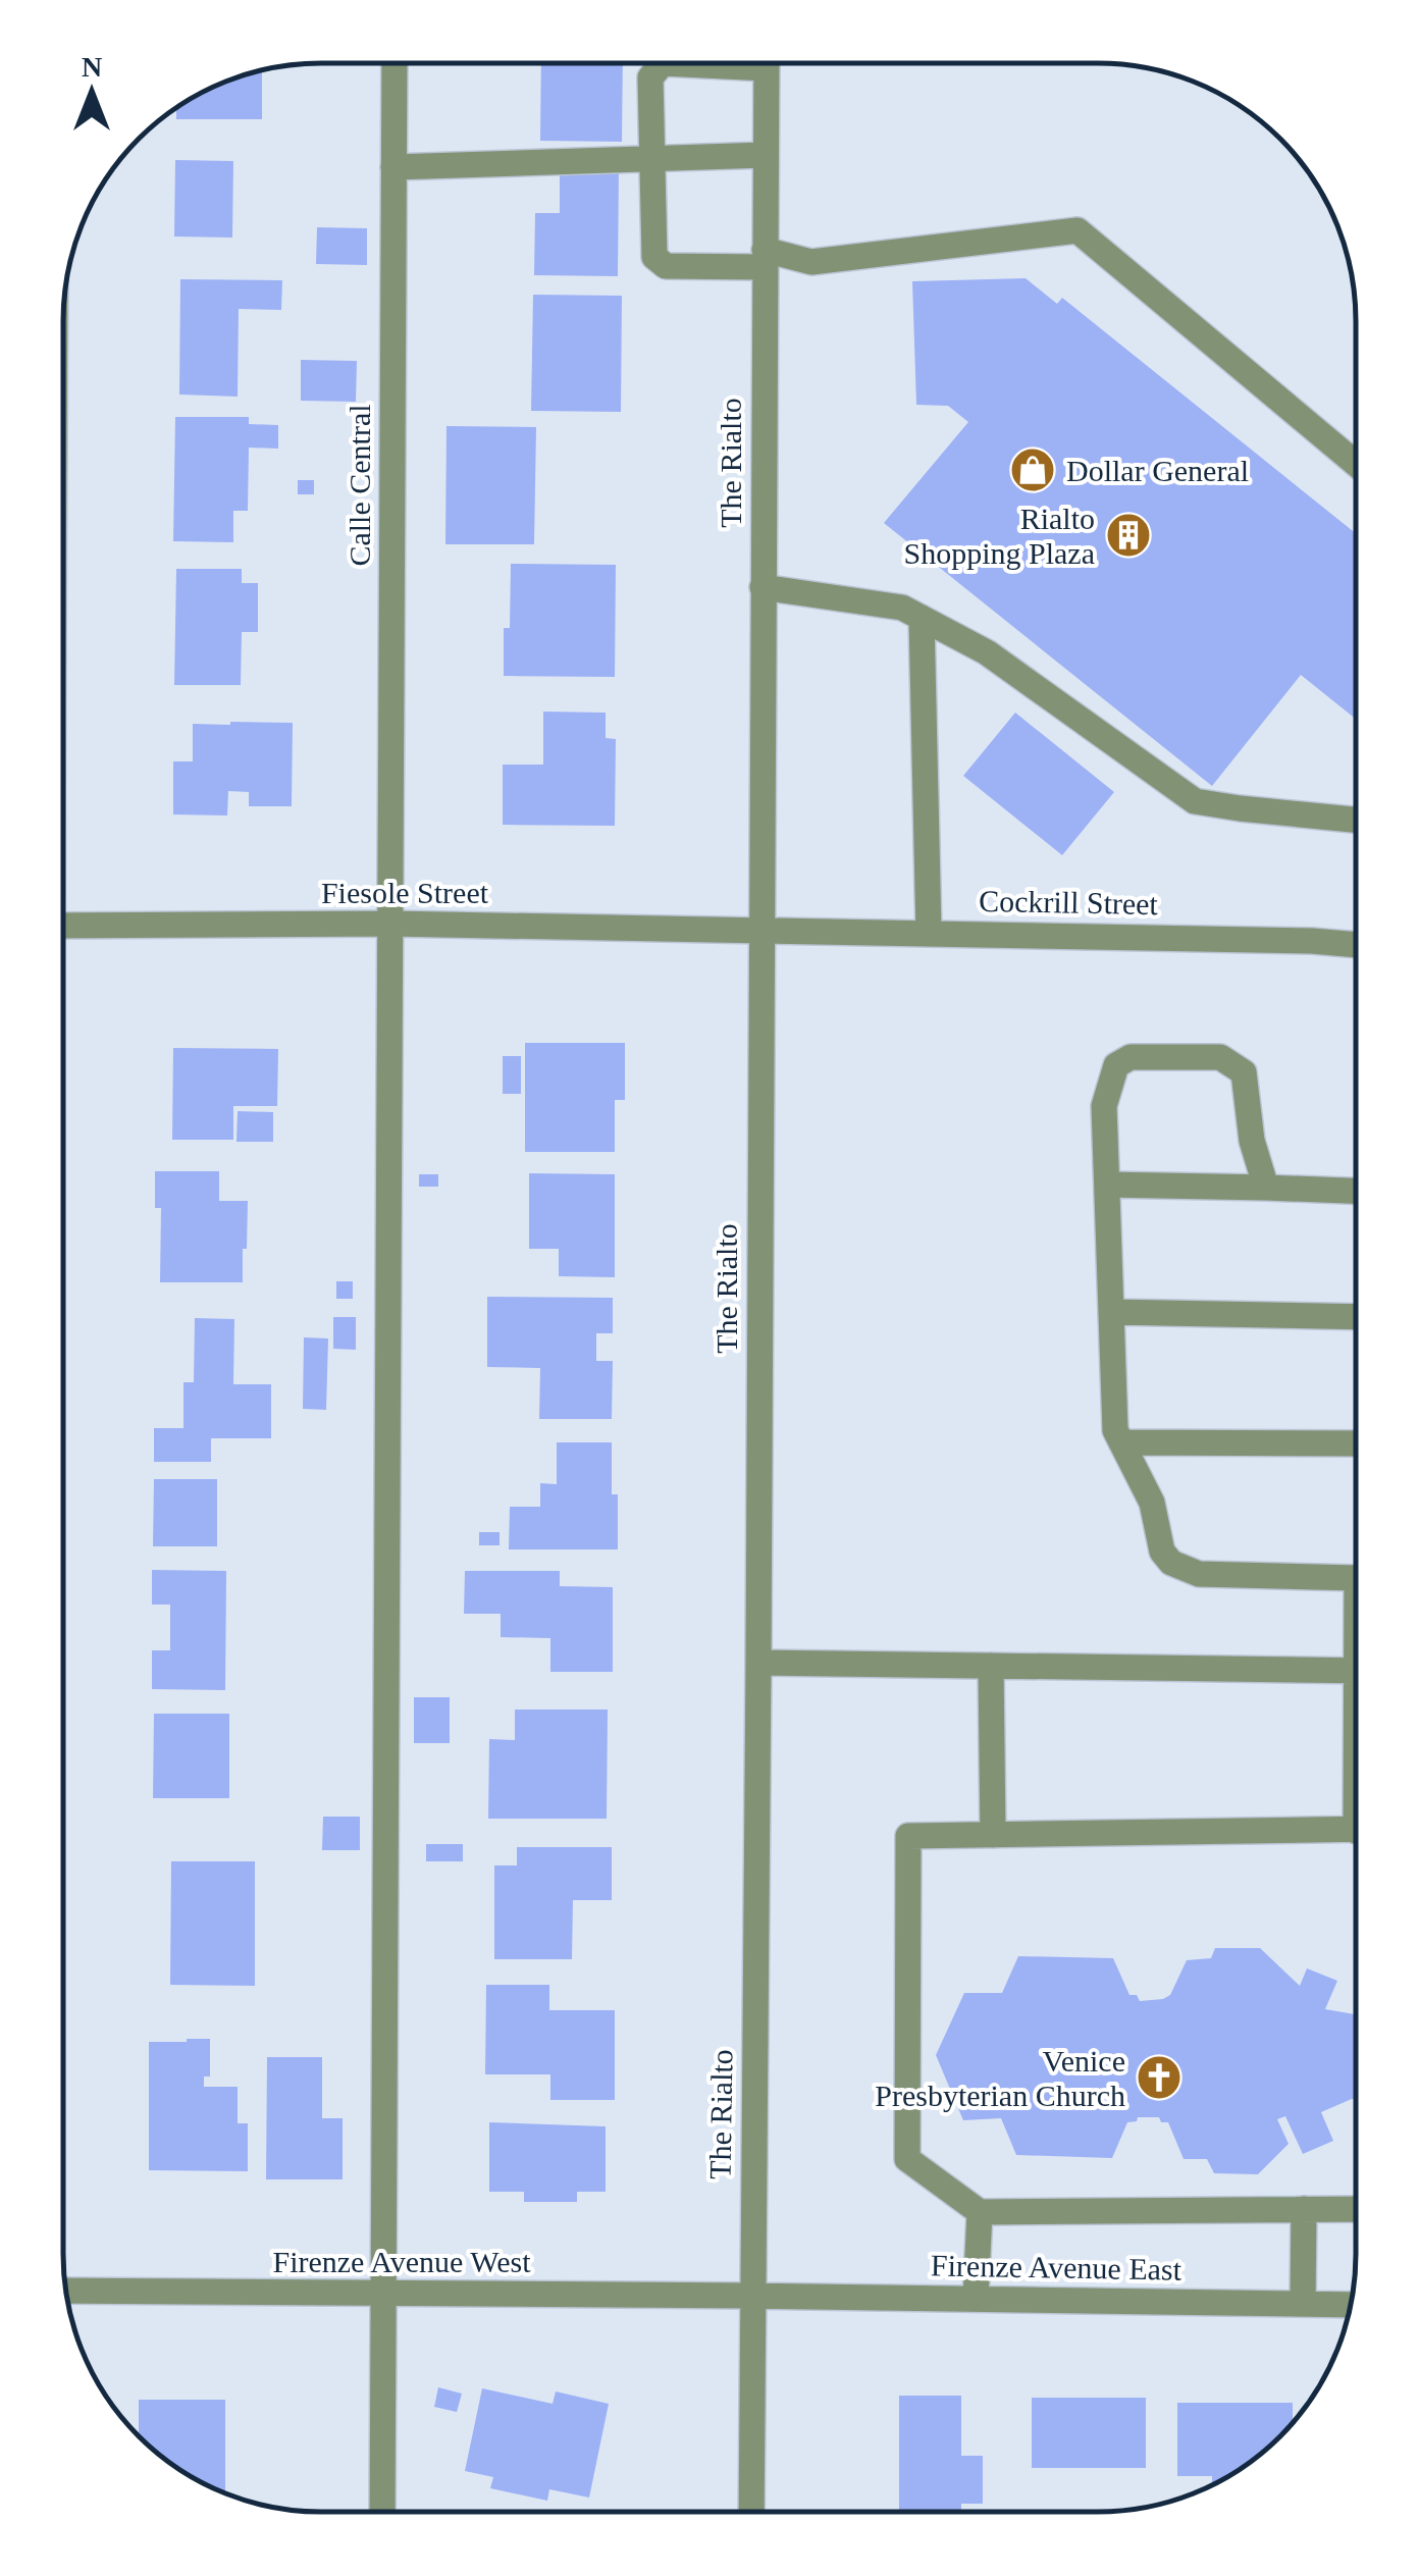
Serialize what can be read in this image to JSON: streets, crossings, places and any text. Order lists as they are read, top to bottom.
{
  "streets": {
    "street": [
      "The Rialto",
      "Calle Central",
      "Fiesole Street",
      "Cockrill Street",
      "Firenze Avenue West",
      "Firenze Avenue East"
    ]
  },
  "crossings": [
    ["The Rialto", "Fiesole Street"],
    ["The Rialto", "Cockrill Street"],
    ["The Rialto", "Firenze Avenue West"],
    ["The Rialto", "Firenze Avenue East"],
    ["Calle Central", "Fiesole Street"],
    ["Calle Central", "Firenze Avenue West"],
    ["Fiesole Street", "Cockrill Street"],
    ["Firenze Avenue West", "Firenze Avenue East"]
  ],
  "places": {
    "shop": ["Dollar General"],
    "building": ["Rialto Shopping Plaza"],
    "church": ["Venice Presbyterian Church"]
  },
  "north": "top"
}
